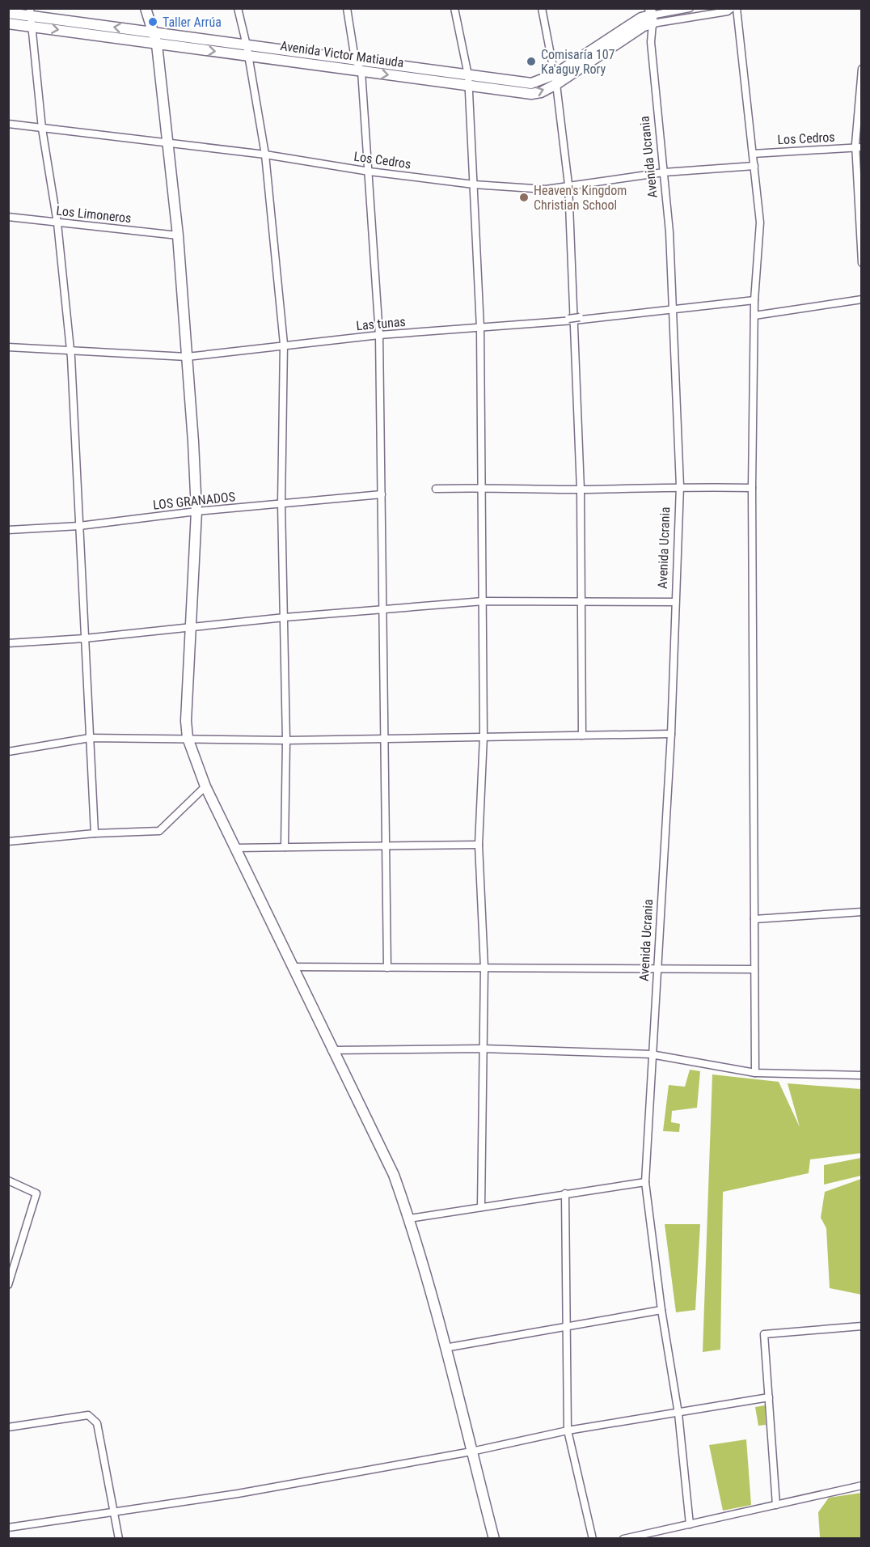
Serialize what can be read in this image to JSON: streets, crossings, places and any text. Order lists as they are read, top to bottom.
{
  "streets": {
    "street": [
      "Avenida Victor Matiauda",
      "Los Cedros",
      "Avenida Ucrania",
      "Los Limoneros",
      "Las tunas",
      "LOS GRANADOS"
    ]
  },
  "crossings": [
    ["Avenida Victor Matiauda", "Avenida Ucrania"],
    ["Los Cedros", "Avenida Ucrania"],
    ["Avenida Ucrania", "Las tunas"]
  ],
  "places": ["Taller Arrúa", "Comisaría 107 Ka'aguy Rory", "Heaven's Kingdom Christian School"]
}
